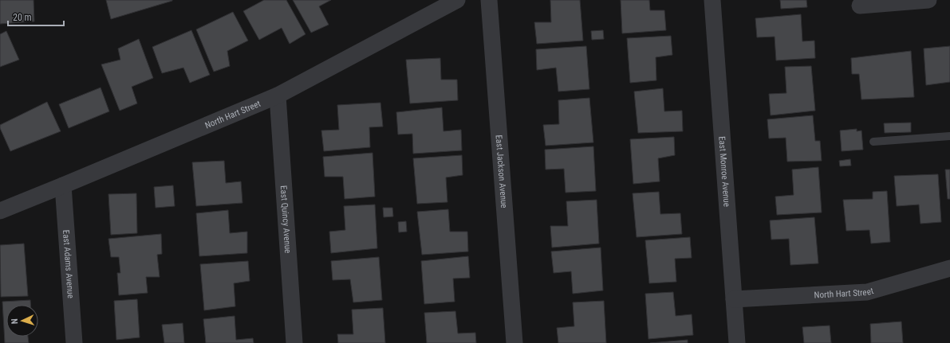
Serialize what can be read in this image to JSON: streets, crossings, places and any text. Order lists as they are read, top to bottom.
{
  "streets": {
    "street": [
      "North Hart Street",
      "East Jackson Avenue",
      "East Monroe Avenue",
      "East Quincy Avenue",
      "East Adams Avenue"
    ]
  },
  "crossings": [
    ["North Hart Street", "East Monroe Avenue"],
    ["North Hart Street", "East Quincy Avenue"],
    ["North Hart Street", "East Adams Avenue"]
  ],
  "scale_bar": "20 m",
  "north": "left"
}
